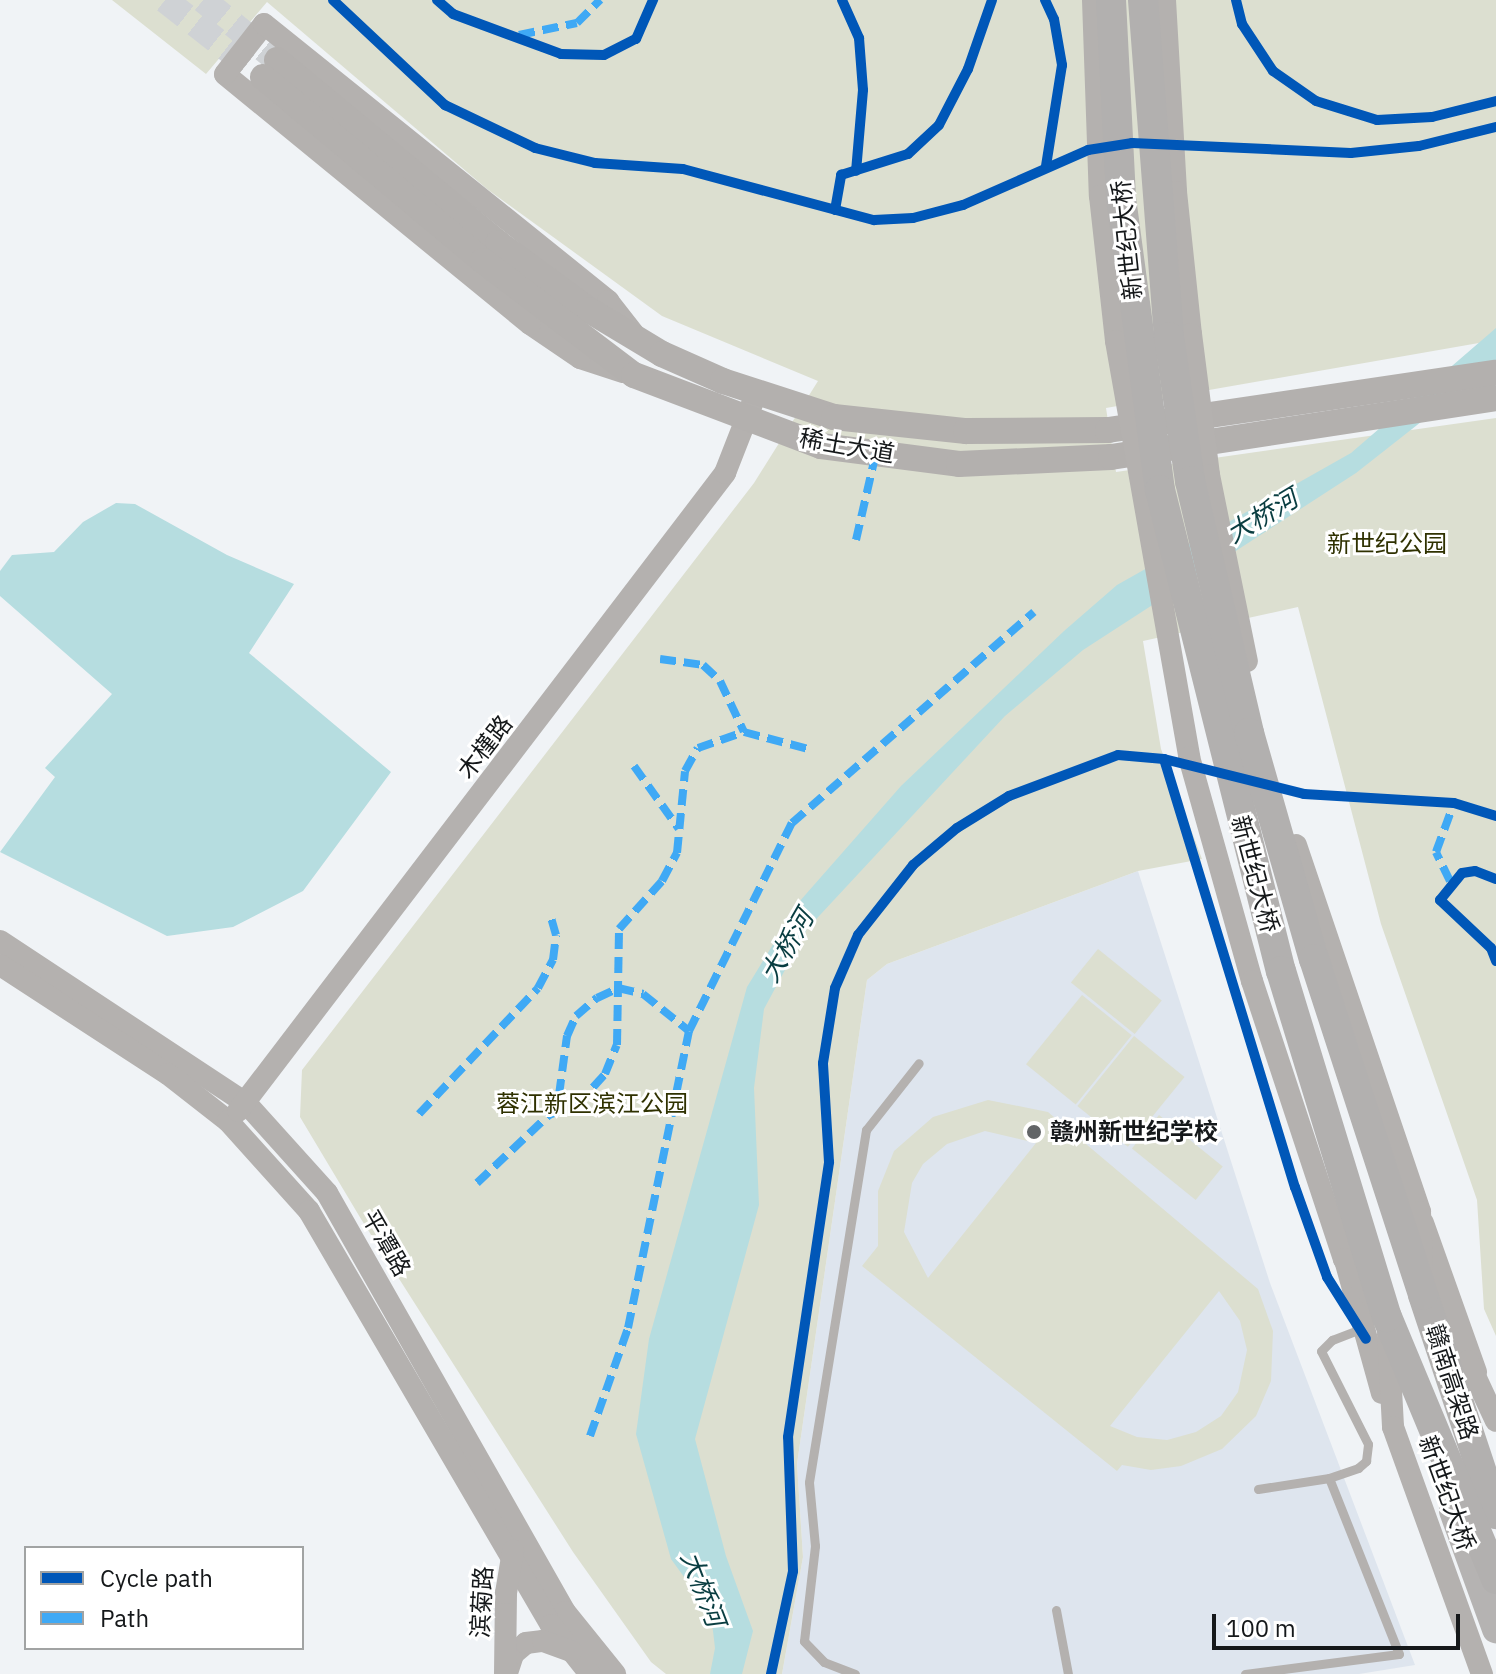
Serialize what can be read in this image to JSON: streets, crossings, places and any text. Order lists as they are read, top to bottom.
{
  "streets": {
    "highway": ["新世纪大桥", "赣南高架路"],
    "main road": ["稀土大道"],
    "street": ["木槿路", "平潭路", "滨菊路"]
  },
  "crossings": [
    ["新世纪大桥", "赣南高架路"],
    ["稀土大道", "木槿路"],
    ["木槿路", "平潭路"],
    ["平潭路", "滨菊路"]
  ],
  "water": ["大桥河"],
  "parks": ["新世纪公园", "蓉江新区滨江公园"],
  "places": ["赣州新世纪学校"],
  "legend": ["Cycle path", "Path"],
  "scale_bar": "100 m"
}
